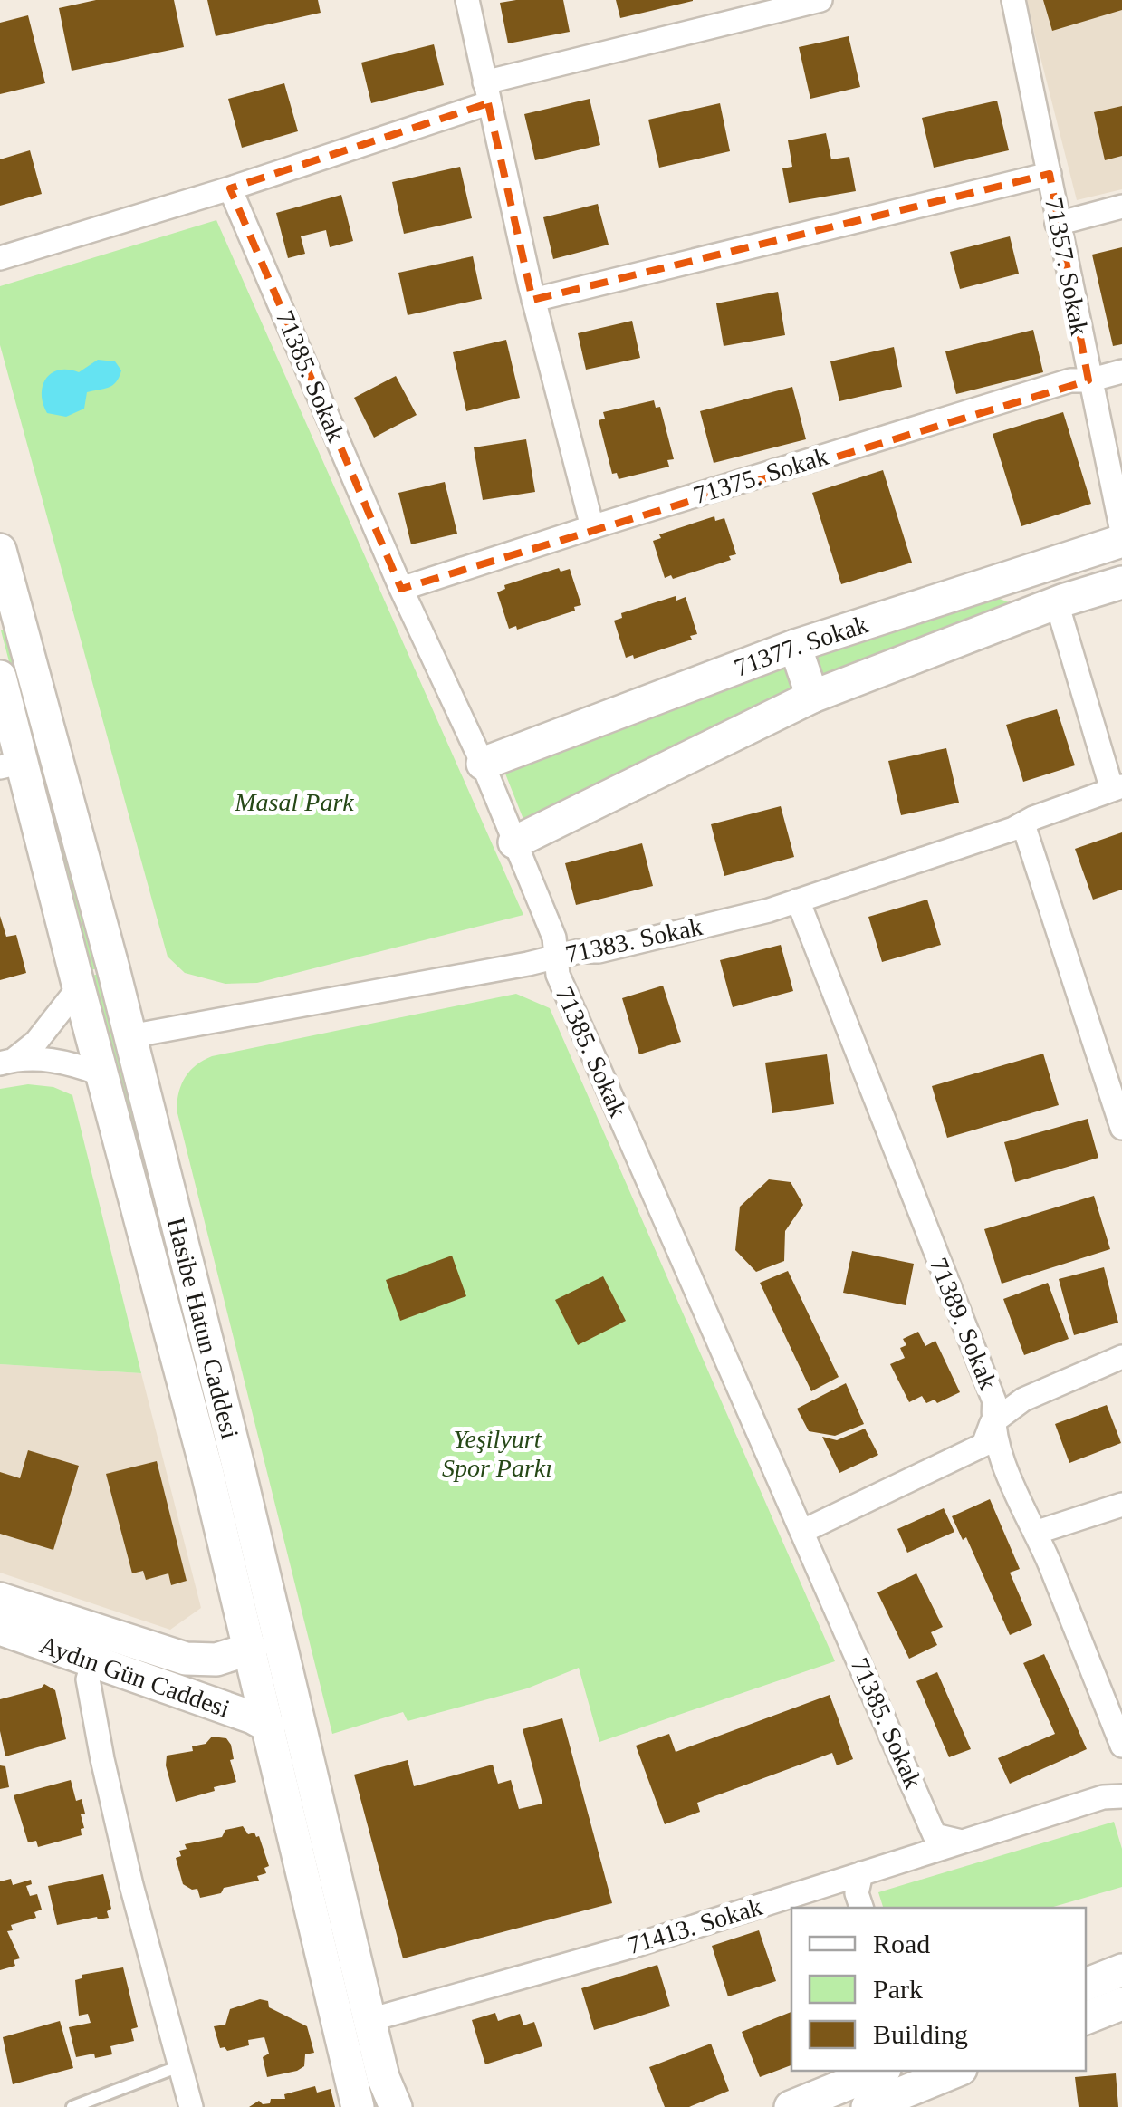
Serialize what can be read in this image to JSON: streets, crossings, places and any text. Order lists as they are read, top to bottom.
{
  "streets": {
    "main road": ["71377. Sokak", "Hasibe Hatun Caddesi", "Aydın Gün Caddesi"],
    "street": [
      "71357. Sokak",
      "71385. Sokak",
      "71375. Sokak",
      "71383. Sokak",
      "71389. Sokak",
      "71413. Sokak"
    ]
  },
  "crossings": [
    ["71357. Sokak", "71375. Sokak"],
    ["71385. Sokak", "71375. Sokak"],
    ["71385. Sokak", "71377. Sokak"],
    ["71385. Sokak", "71383. Sokak"],
    ["71385. Sokak", "71413. Sokak"],
    ["71383. Sokak", "71389. Sokak"],
    ["71383. Sokak", "Hasibe Hatun Caddesi"],
    ["Hasibe Hatun Caddesi", "Aydın Gün Caddesi"],
    ["Hasibe Hatun Caddesi", "71413. Sokak"]
  ],
  "parks": ["Masal Park", "Yeşilyurt Spor Parkı"],
  "legend": ["Road", "Park", "Building"]
}
